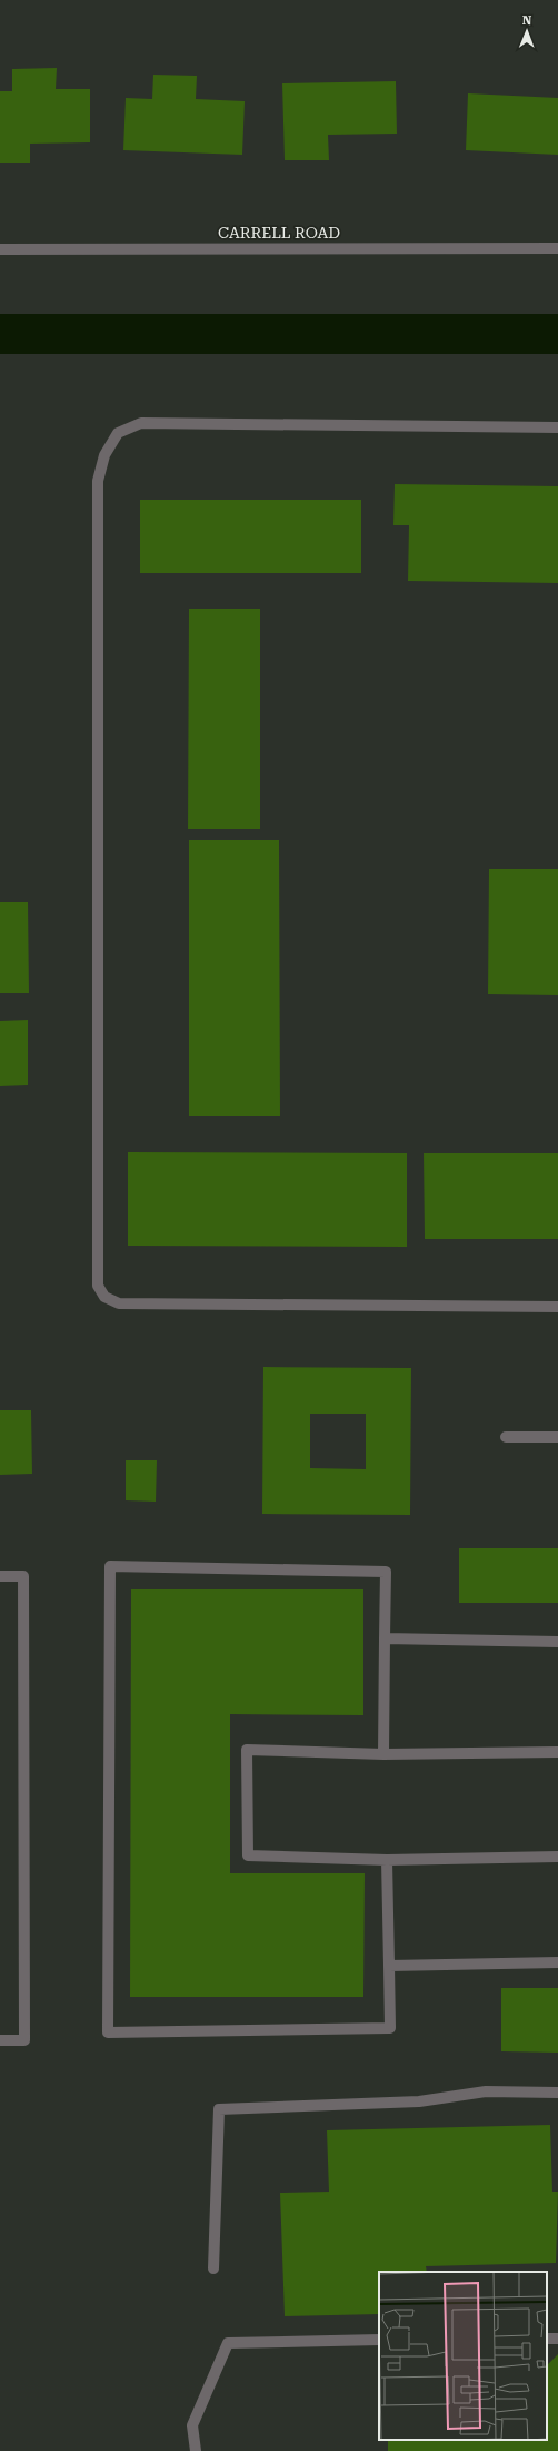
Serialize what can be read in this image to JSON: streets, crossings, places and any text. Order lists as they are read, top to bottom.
{
  "streets": {
    "street": ["CARRELL ROAD"]
  },
  "north": "top"
}
